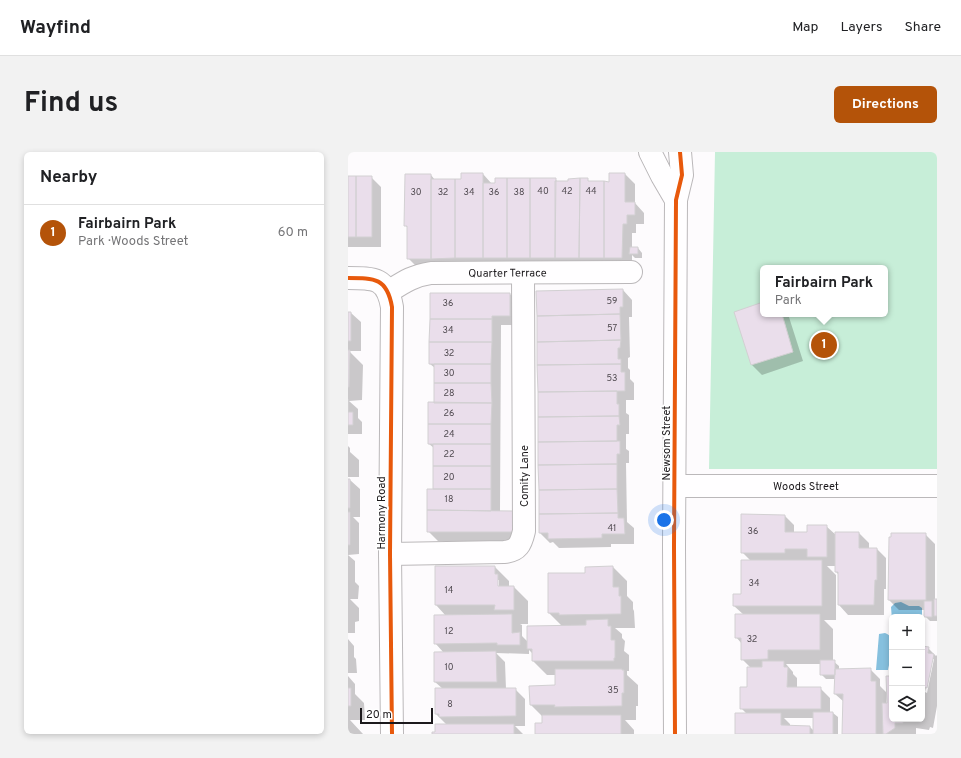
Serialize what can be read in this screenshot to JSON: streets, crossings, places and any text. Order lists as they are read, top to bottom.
{
  "streets": {
    "street": [
      "Quarter Terrace",
      "Newsom Street",
      "Comity Lane",
      "Woods Street",
      "Harmony Road"
    ]
  },
  "crossings": [
    ["Quarter Terrace", "Comity Lane"],
    ["Quarter Terrace", "Harmony Road"],
    ["Newsom Street", "Woods Street"],
    ["Comity Lane", "Harmony Road"]
  ],
  "house_numbers": [
    "40",
    "42",
    "44",
    "30",
    "32",
    "34",
    "36",
    "38",
    "59",
    "36",
    "57",
    "34",
    "32",
    "30",
    "53",
    "28",
    "26",
    "24",
    "22",
    "20",
    "18",
    "41",
    "36",
    "34",
    "14",
    "12",
    "32",
    "10",
    "35",
    "8"
  ],
  "scale_bar": "20 m",
  "page": {
    "header": "Wayfind",
    "nav": ["Map", "Layers", "Share"],
    "title": "Find us",
    "buttons": "Directions",
    "heading": "Nearby",
    "list": [
      {
        "mark": "1",
        "name": "Fairbairn Park",
        "note": "Park · Woods Street",
        "value": "60 m"
      }
    ],
    "popup": ["Fairbairn Park", "Park"],
    "pins": "1",
    "map_buttons": ["+", "−"],
    "scale": "20 m"
  }
}
